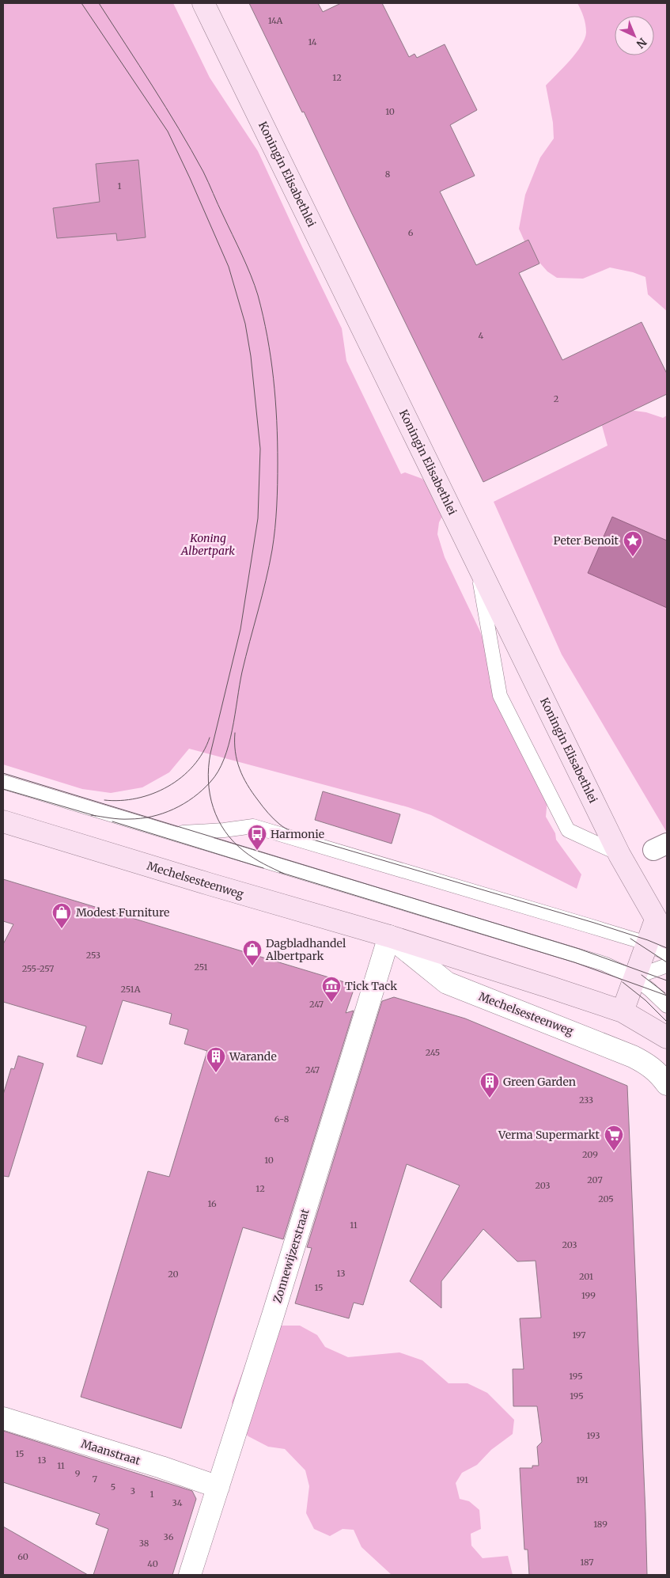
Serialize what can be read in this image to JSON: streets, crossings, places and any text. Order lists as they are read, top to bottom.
{
  "streets": {
    "main road": ["Koningin Elisabethlei", "Mechelsesteenweg"],
    "street": ["Zonnewijzerstraat", "Maanstraat"]
  },
  "crossings": [
    ["Mechelsesteenweg", "Zonnewijzerstraat"],
    ["Zonnewijzerstraat", "Maanstraat"]
  ],
  "parks": ["Koning Albertpark"],
  "places": {
    "place": ["Peter Benoit"],
    "bus stop": ["Harmonie"],
    "shop": ["Modest Furniture", "Dagbladhandel Albertpark"],
    "museum": ["Tick Tack"],
    "building": ["Warande", "Green Garden"],
    "supermarket": ["Verma Supermarkt"]
  },
  "house_numbers": [
    "14A",
    "14",
    "12",
    "10",
    "8",
    "1",
    "6",
    "4",
    "2",
    "253",
    "251",
    "255-257",
    "251A",
    "247",
    "245",
    "247",
    "233",
    "6-8",
    "209",
    "10",
    "207",
    "203",
    "12",
    "205",
    "16",
    "11",
    "203",
    "13",
    "20",
    "201",
    "15",
    "199",
    "197",
    "195",
    "195",
    "193",
    "15",
    "13",
    "11",
    "9",
    "7",
    "191",
    "5",
    "3",
    "1",
    "34",
    "189",
    "36",
    "38",
    "60",
    "187",
    "40"
  ],
  "north": "bottom right"
}
